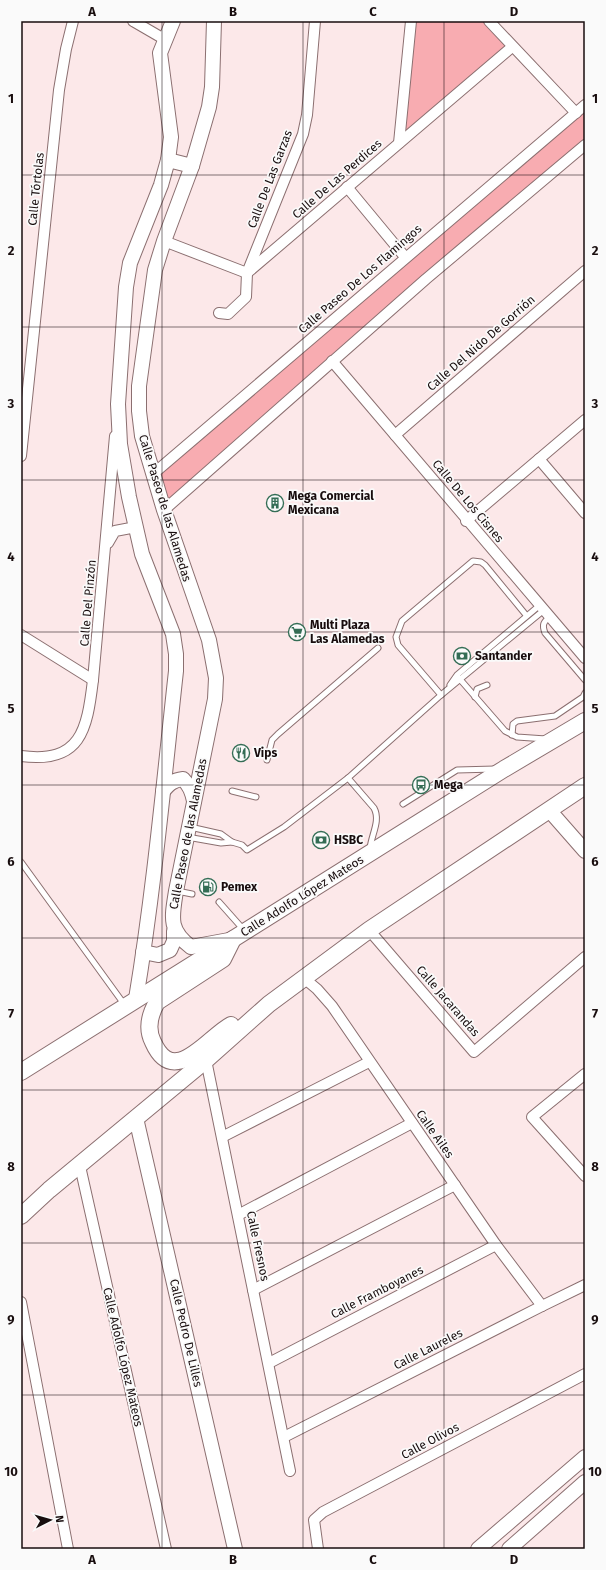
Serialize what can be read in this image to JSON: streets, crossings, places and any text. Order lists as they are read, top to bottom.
{
  "streets": {
    "main road": ["Calle Adolfo López Mateos"],
    "street": [
      "Calle De Las Garzas",
      "Calle De Las Perdices",
      "Calle Tórtolas",
      "Calle Paseo De Los Flamingos",
      "Calle Del Nido De Gorrión",
      "Calle De Los Cisnes",
      "Calle Paseo de las Alamedas",
      "Calle Del Pinzón",
      "Calle Jacarandas",
      "Calle Ailes",
      "Calle Fresnos",
      "Calle Framboyanes",
      "Calle Pedro De Lilles",
      "Calle Laureles",
      "Calle Olivos"
    ]
  },
  "crossings": [
    ["Calle De Las Garzas", "Calle De Las Perdices"],
    ["Calle Paseo De Los Flamingos", "Calle Paseo de las Alamedas"],
    ["Calle Del Nido De Gorrión", "Calle De Los Cisnes"],
    ["Calle Paseo de las Alamedas", "Calle Del Pinzón"],
    ["Calle Paseo de las Alamedas", "Calle Adolfo López Mateos"],
    ["Calle Ailes", "Calle Framboyanes"],
    ["Calle Ailes", "Calle Laureles"],
    ["Calle Fresnos", "Calle Framboyanes"],
    ["Calle Fresnos", "Calle Laureles"]
  ],
  "places": {
    "building": ["Mega Comercial Mexicana"],
    "supermarket": ["Multi Plaza Las Alamedas"],
    "bank": ["Santander", "HSBC"],
    "restaurant": ["Vips"],
    "bus stop": ["Mega"],
    "fuel station": ["Pemex"]
  },
  "north": "right",
  "grid": {
    "columns": [
      "A",
      "B",
      "C",
      "D"
    ],
    "rows": [
      "1",
      "2",
      "3",
      "4",
      "5",
      "6",
      "7",
      "8",
      "9",
      "10"
    ]
  }
}
